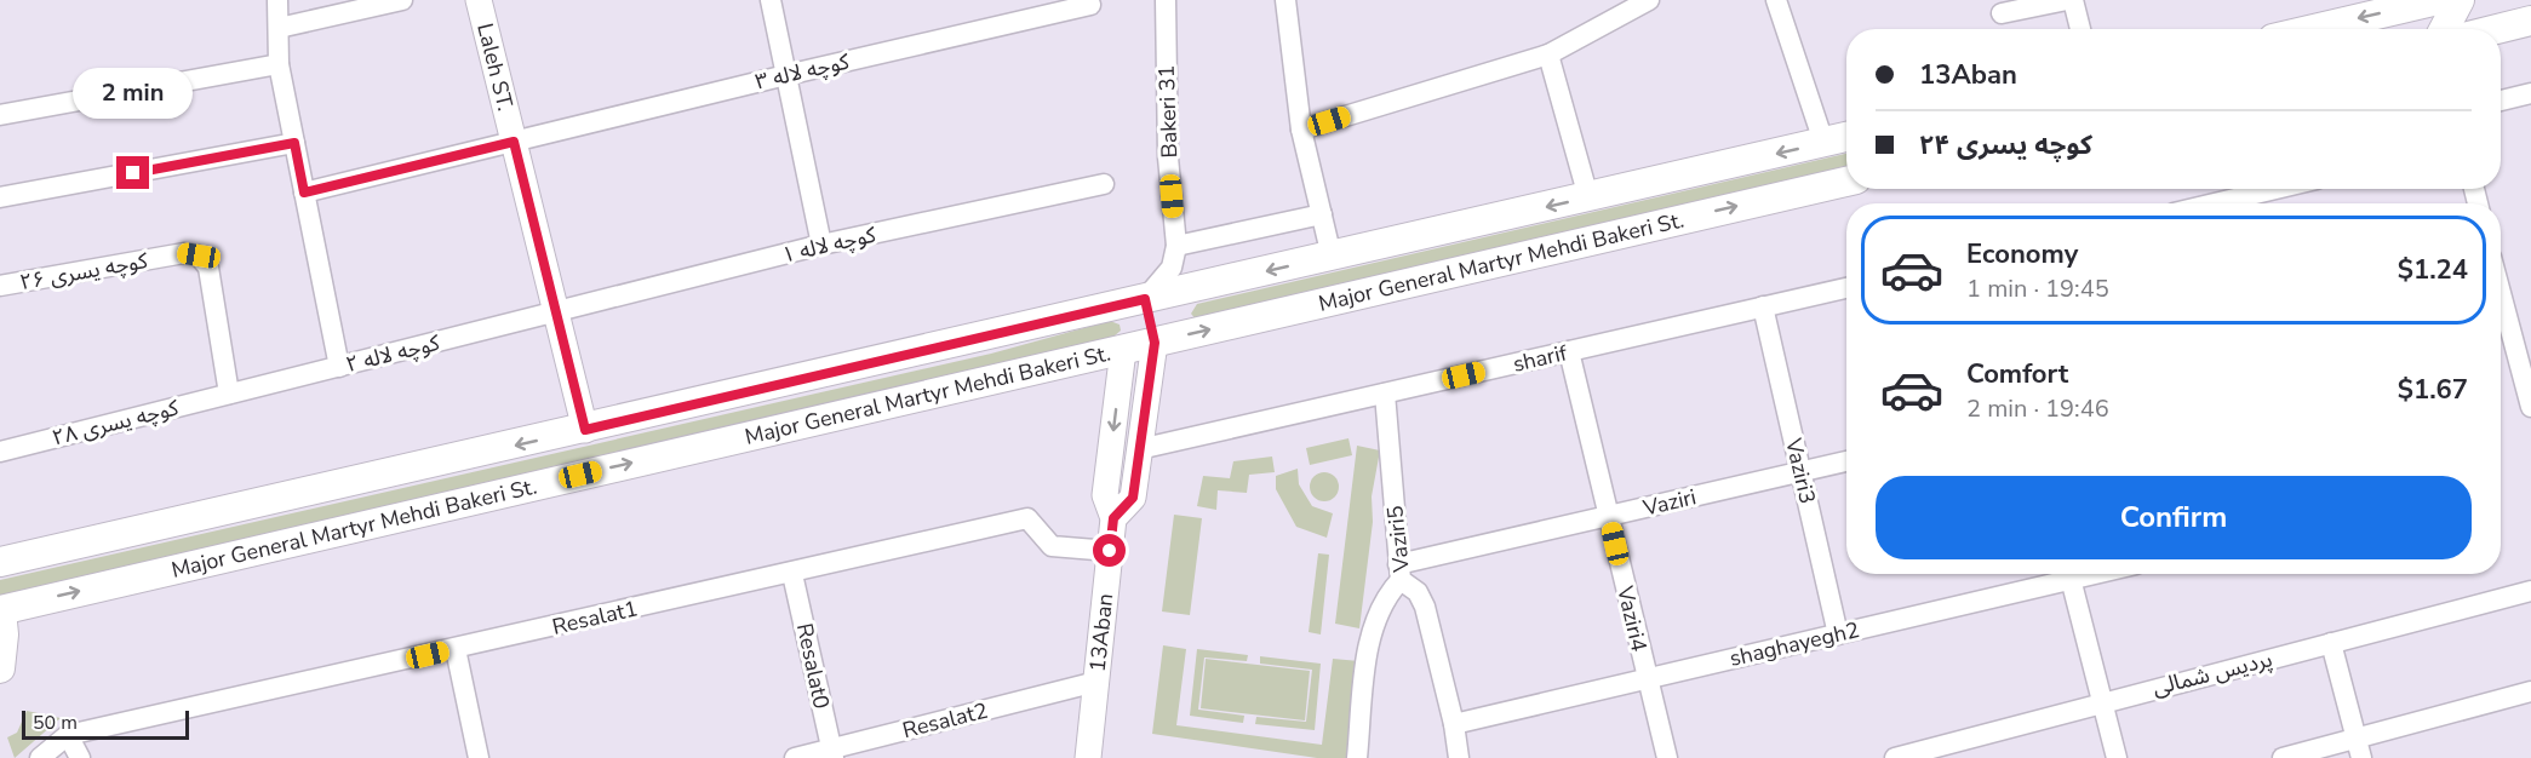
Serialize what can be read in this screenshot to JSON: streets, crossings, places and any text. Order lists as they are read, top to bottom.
{
  "streets": {
    "main road": ["Major General Martyr Mehdi Bakeri St."],
    "street": [
      "Laleh ST.",
      "کوچه لاله ۳",
      "Bakeri 31",
      "کوچه لاله ۱",
      "کوچه یسری ۲۶",
      "کوچه لاله ۲",
      "sharif",
      "کوچه یسری ۲۸",
      "Vaziri3",
      "Vaziri",
      "Vaziri5",
      "Resalat1",
      "Vaziri4",
      "13Aban",
      "shaghayegh2",
      "Resalat0",
      "پردیس شمالی",
      "Resalat2"
    ]
  },
  "crossings": [
    ["Laleh ST.", "کوچه لاله ۳"],
    ["Laleh ST.", "کوچه لاله ۱"],
    ["Laleh ST.", "Major General Martyr Mehdi Bakeri St."],
    ["Laleh ST.", "کوچه لاله ۲"],
    ["Bakeri 31", "Major General Martyr Mehdi Bakeri St."],
    ["کوچه لاله ۱", "کوچه لاله ۲"],
    ["Major General Martyr Mehdi Bakeri St.", "13Aban"],
    ["کوچه یسری ۲۶", "کوچه لاله ۲"],
    ["کوچه یسری ۲۶", "کوچه یسری ۲۸"],
    ["کوچه لاله ۲", "کوچه یسری ۲۸"],
    ["sharif", "Vaziri3"],
    ["sharif", "Vaziri5"],
    ["sharif", "Vaziri4"],
    ["sharif", "13Aban"],
    ["Vaziri3", "Vaziri"],
    ["Vaziri3", "shaghayegh2"],
    ["Vaziri", "Vaziri5"],
    ["Vaziri", "Vaziri4"],
    ["Vaziri5", "shaghayegh2"],
    ["Resalat1", "13Aban"],
    ["Resalat1", "Resalat0"],
    ["Vaziri4", "shaghayegh2"],
    ["13Aban", "Resalat2"],
    ["Resalat0", "Resalat2"]
  ],
  "scale_bar": "50 m",
  "page": {
    "banner": ["13Aban", "کوچه یسری ۲۴"],
    "bubble": "2 min",
    "list": [
      {
        "name": "Economy",
        "note": "1 min · 19:45",
        "value": "$1.24"
      },
      {
        "name": "Comfort",
        "note": "2 min · 19:46",
        "value": "$1.67"
      }
    ],
    "buttons": "Confirm",
    "scale": "50 m"
  }
}
